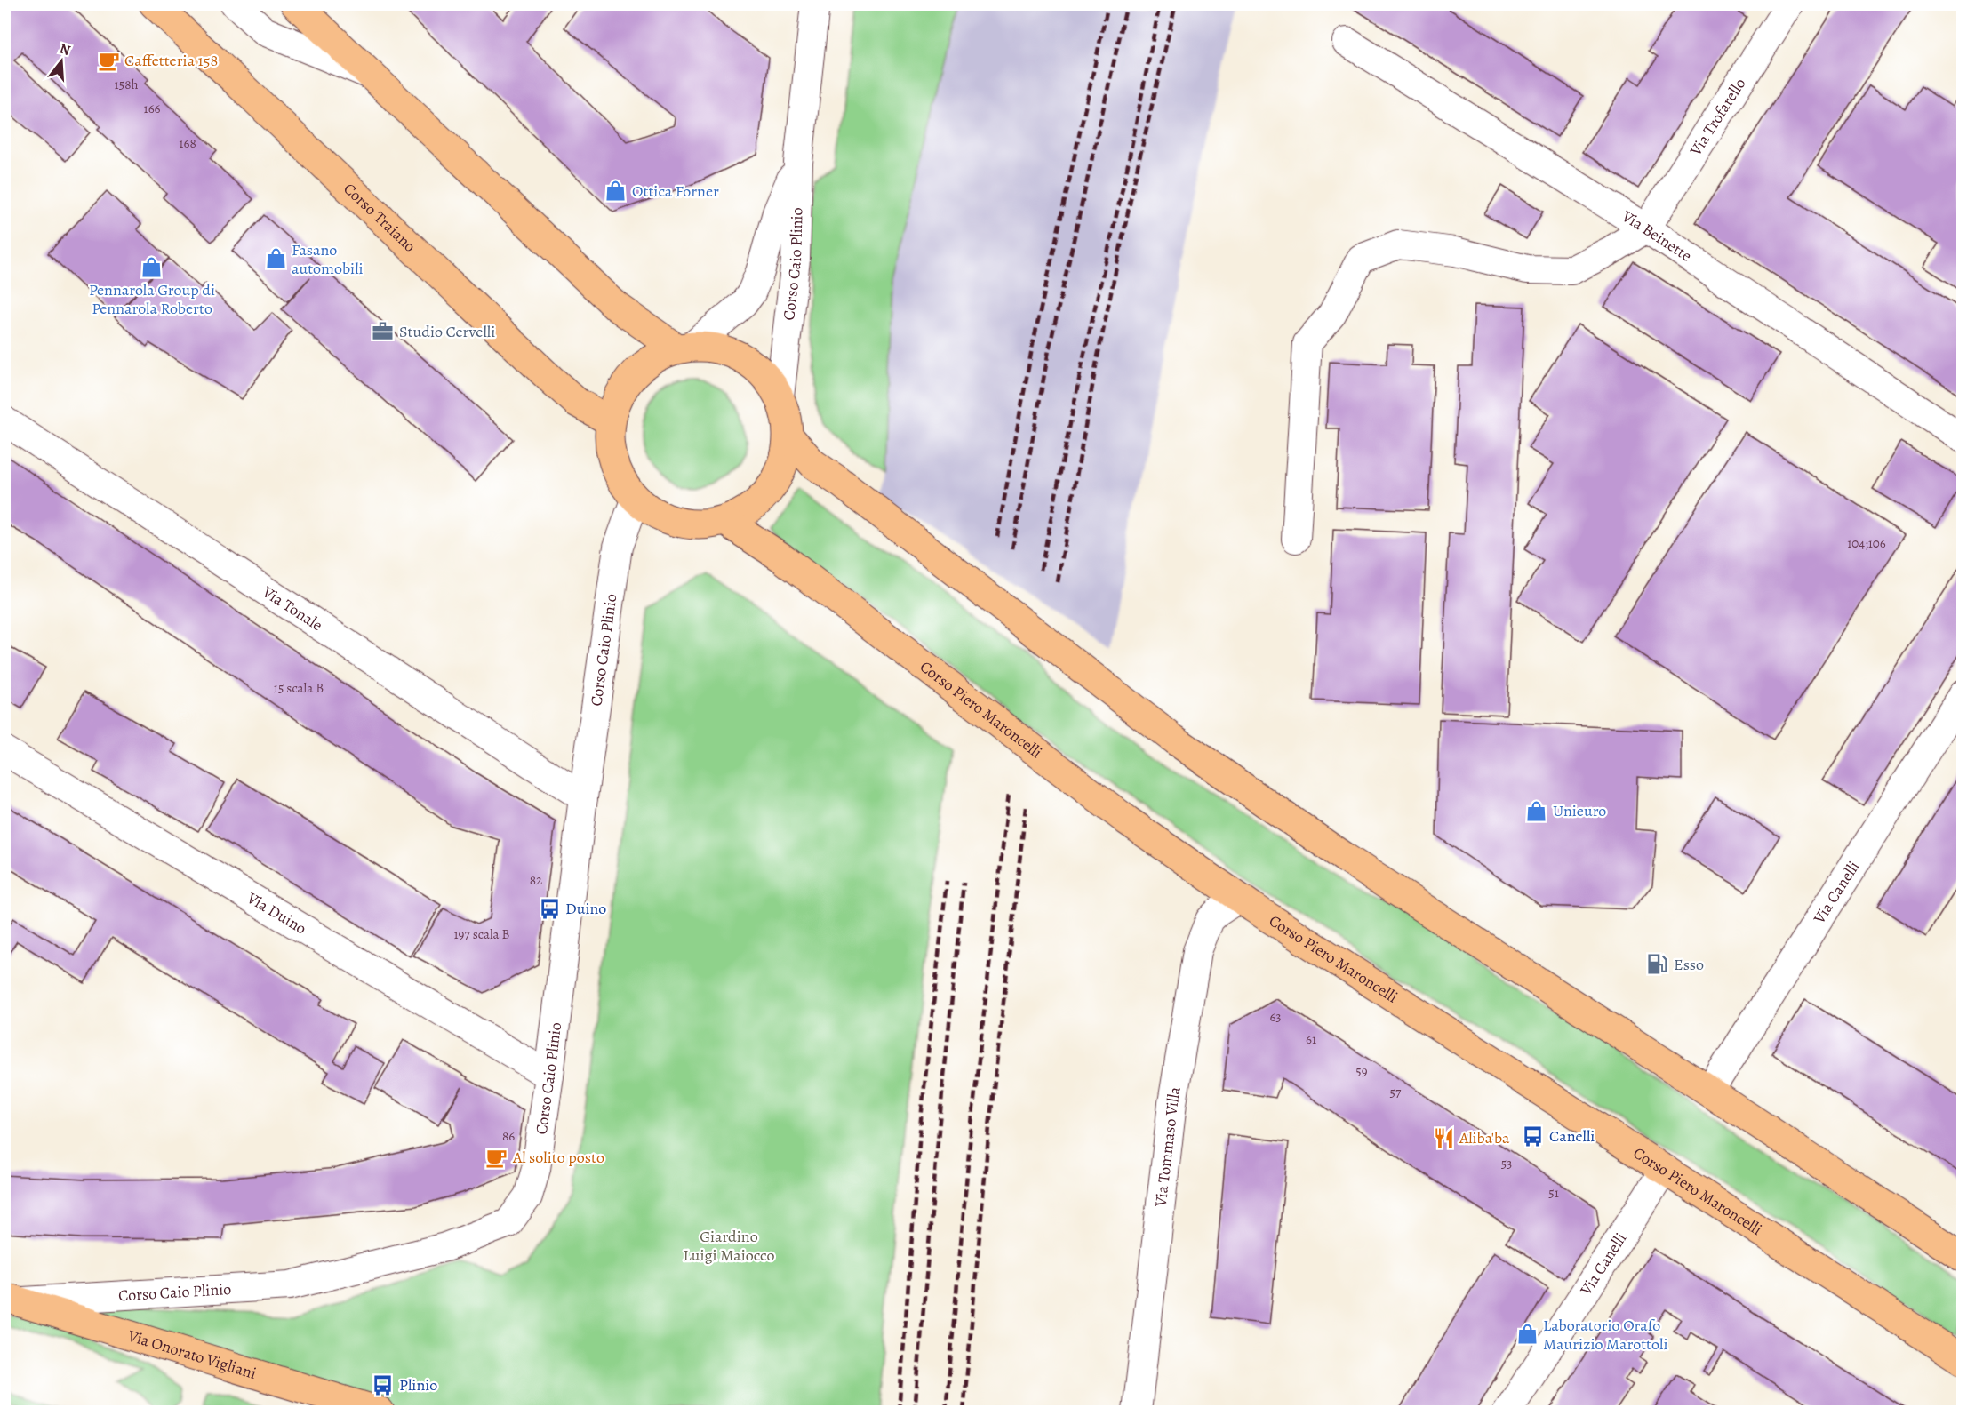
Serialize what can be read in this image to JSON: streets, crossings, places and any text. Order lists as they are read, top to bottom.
{
  "streets": {
    "main road": ["Corso Traiano", "Corso Piero Maroncelli", "Via Onorato Vigliani"],
    "street": [
      "Via Trofarello",
      "Via Beinette",
      "Corso Caio Plinio",
      "Via Tonale",
      "Via Canelli",
      "Via Duino",
      "Via Tommaso Villa"
    ]
  },
  "crossings": [
    ["Via Trofarello", "Via Beinette"],
    ["Corso Traiano", "Corso Caio Plinio"],
    ["Corso Traiano", "Corso Piero Maroncelli"],
    ["Corso Caio Plinio", "Via Tonale"],
    ["Corso Caio Plinio", "Corso Piero Maroncelli"],
    ["Corso Caio Plinio", "Via Duino"],
    ["Corso Caio Plinio", "Via Onorato Vigliani"],
    ["Corso Piero Maroncelli", "Via Canelli"],
    ["Corso Piero Maroncelli", "Via Tommaso Villa"]
  ],
  "parks": ["Giardino Luigi Maiocco"],
  "places": {
    "cafe": ["Caffetteria 158", "Al solito posto"],
    "shop": [
      "Ottica Forner",
      "Fasano automobili",
      "Pennarola Group di Pennarola Roberto",
      "Unieuro",
      "Laboratorio Orafo Maurizio Marottoli"
    ],
    "office": ["Studio Cervelli"],
    "bus stop": ["Duino", "Canelli", "Plinio"],
    "fuel station": ["Esso"],
    "restaurant": ["Aliba'ba"]
  },
  "house_numbers": [
    "158h",
    "166",
    "168",
    "104;106",
    "15 scala B",
    "82",
    "197 scala B",
    "63",
    "61",
    "59",
    "57",
    "86",
    "53",
    "51"
  ],
  "north": "top"
}
